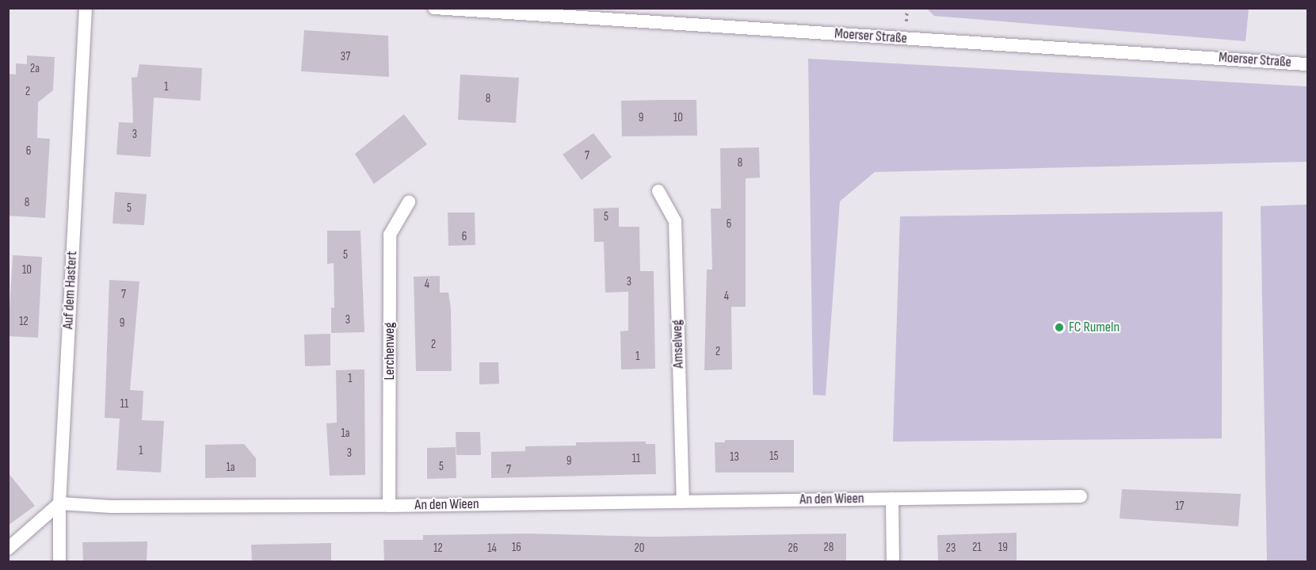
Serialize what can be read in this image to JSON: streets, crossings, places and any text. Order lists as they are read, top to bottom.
{
  "streets": {
    "street": [
      "Moerser Straße",
      "Auf dem Hastert",
      "Amselweg",
      "Lerchenweg",
      "An den Wieen"
    ]
  },
  "crossings": [
    ["Auf dem Hastert", "An den Wieen"],
    ["Amselweg", "An den Wieen"],
    ["Lerchenweg", "An den Wieen"]
  ],
  "places": ["FC Rumeln"],
  "house_numbers": [
    "37",
    "2a",
    "1",
    "2",
    "8",
    "9",
    "10",
    "3",
    "6",
    "7",
    "8",
    "8",
    "5",
    "5",
    "6",
    "6",
    "5",
    "10",
    "3",
    "4",
    "7",
    "4",
    "3",
    "12",
    "9",
    "2",
    "2",
    "1",
    "1",
    "11",
    "1a",
    "1",
    "3",
    "15",
    "13",
    "11",
    "9",
    "5",
    "1a",
    "7",
    "17",
    "16",
    "28",
    "21",
    "19",
    "12",
    "14",
    "20",
    "26",
    "23"
  ]
}
